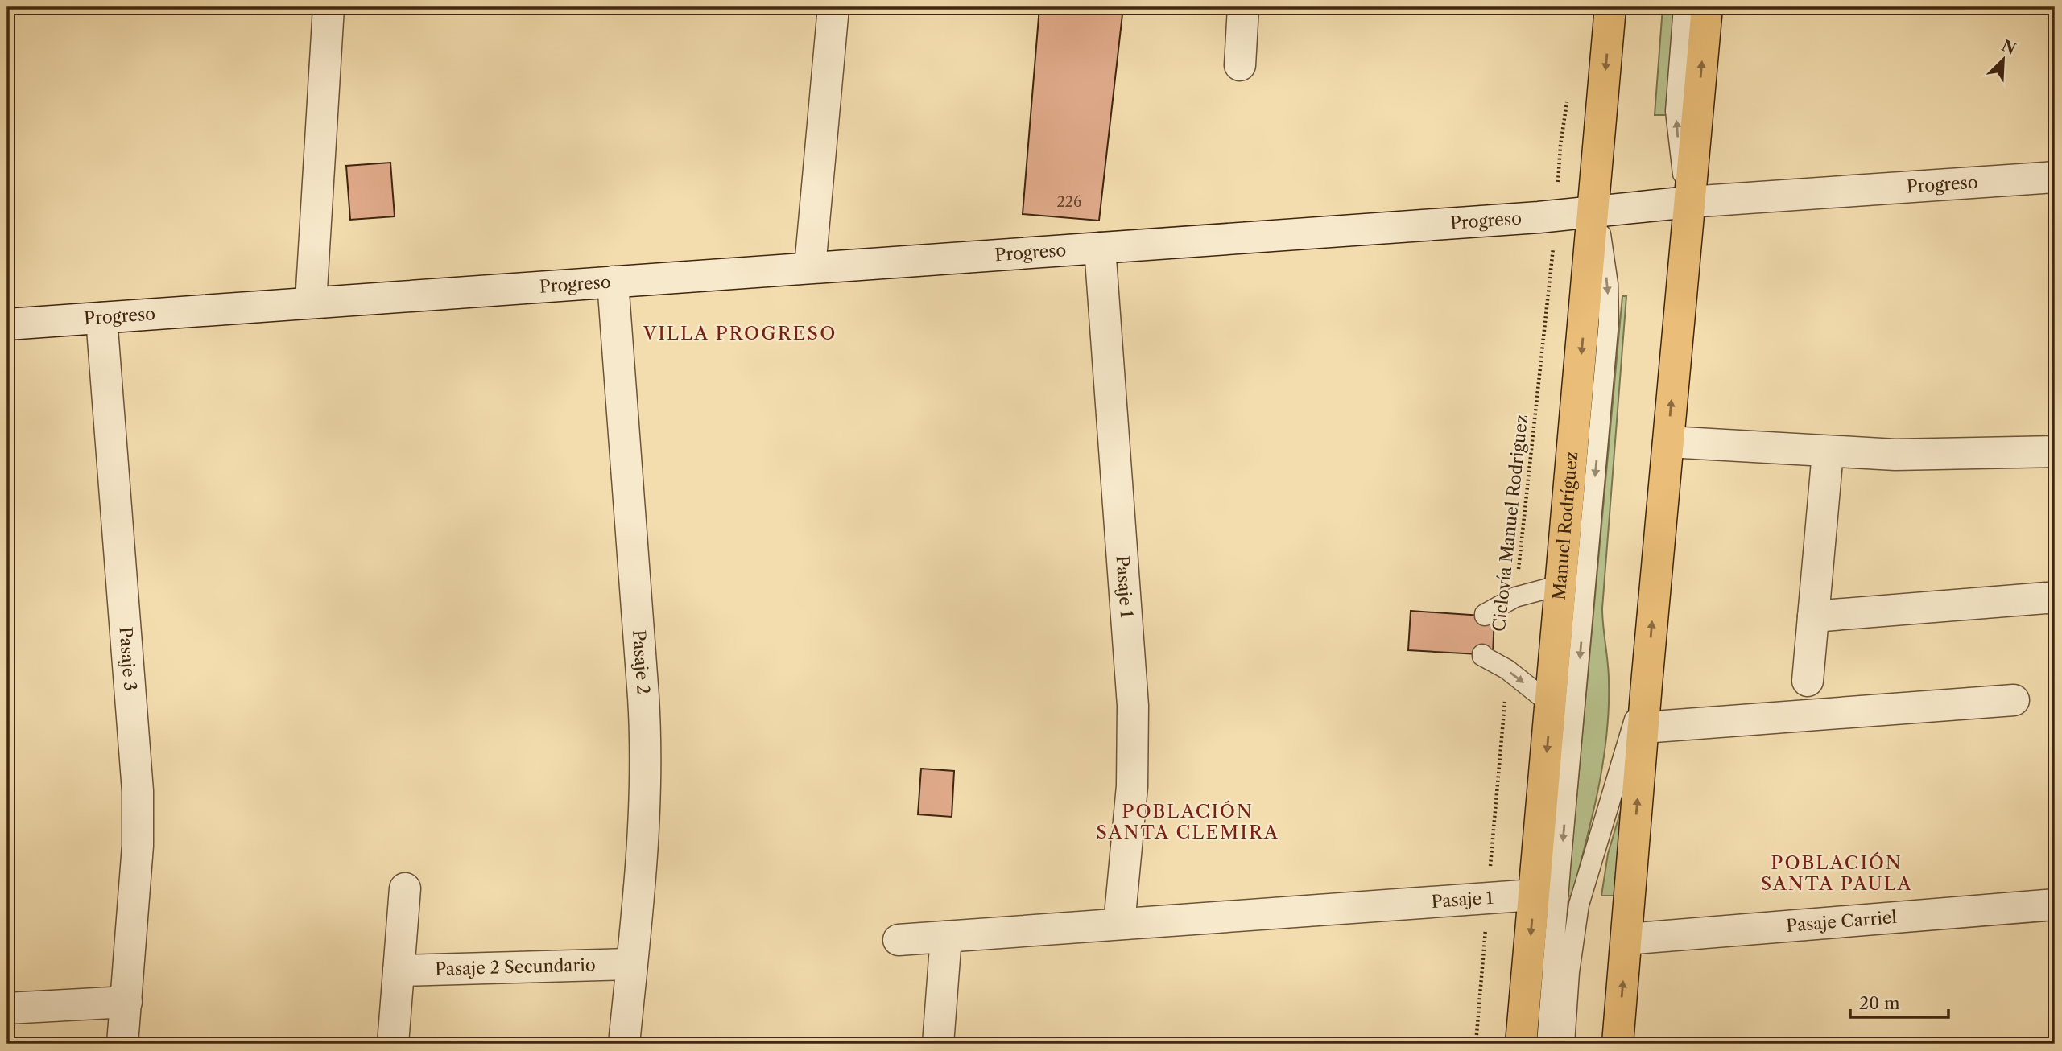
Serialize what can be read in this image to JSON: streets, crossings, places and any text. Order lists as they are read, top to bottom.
{
  "streets": {
    "main road": ["Manuel Rodríguez"],
    "street": [
      "Progreso",
      "Pasaje 1",
      "Pasaje 3",
      "Pasaje 2",
      "Pasaje Carriel",
      "Pasaje 2 Secundario"
    ],
    "path": ["Ciclovía Manuel Rodriguez"]
  },
  "crossings": [
    ["Progreso", "Manuel Rodríguez"],
    ["Progreso", "Pasaje 1"],
    ["Progreso", "Pasaje 3"],
    ["Progreso", "Pasaje 2"],
    ["Manuel Rodríguez", "Pasaje 1"],
    ["Pasaje 2", "Pasaje 2 Secundario"]
  ],
  "districts": ["VILLA PROGRESO", "POBLACIÓN SANTA CLEMIRA", "POBLACIÓN SANTA PAULA"],
  "house_numbers": ["226"],
  "scale_bar": "20 m",
  "north": "top right"
}
